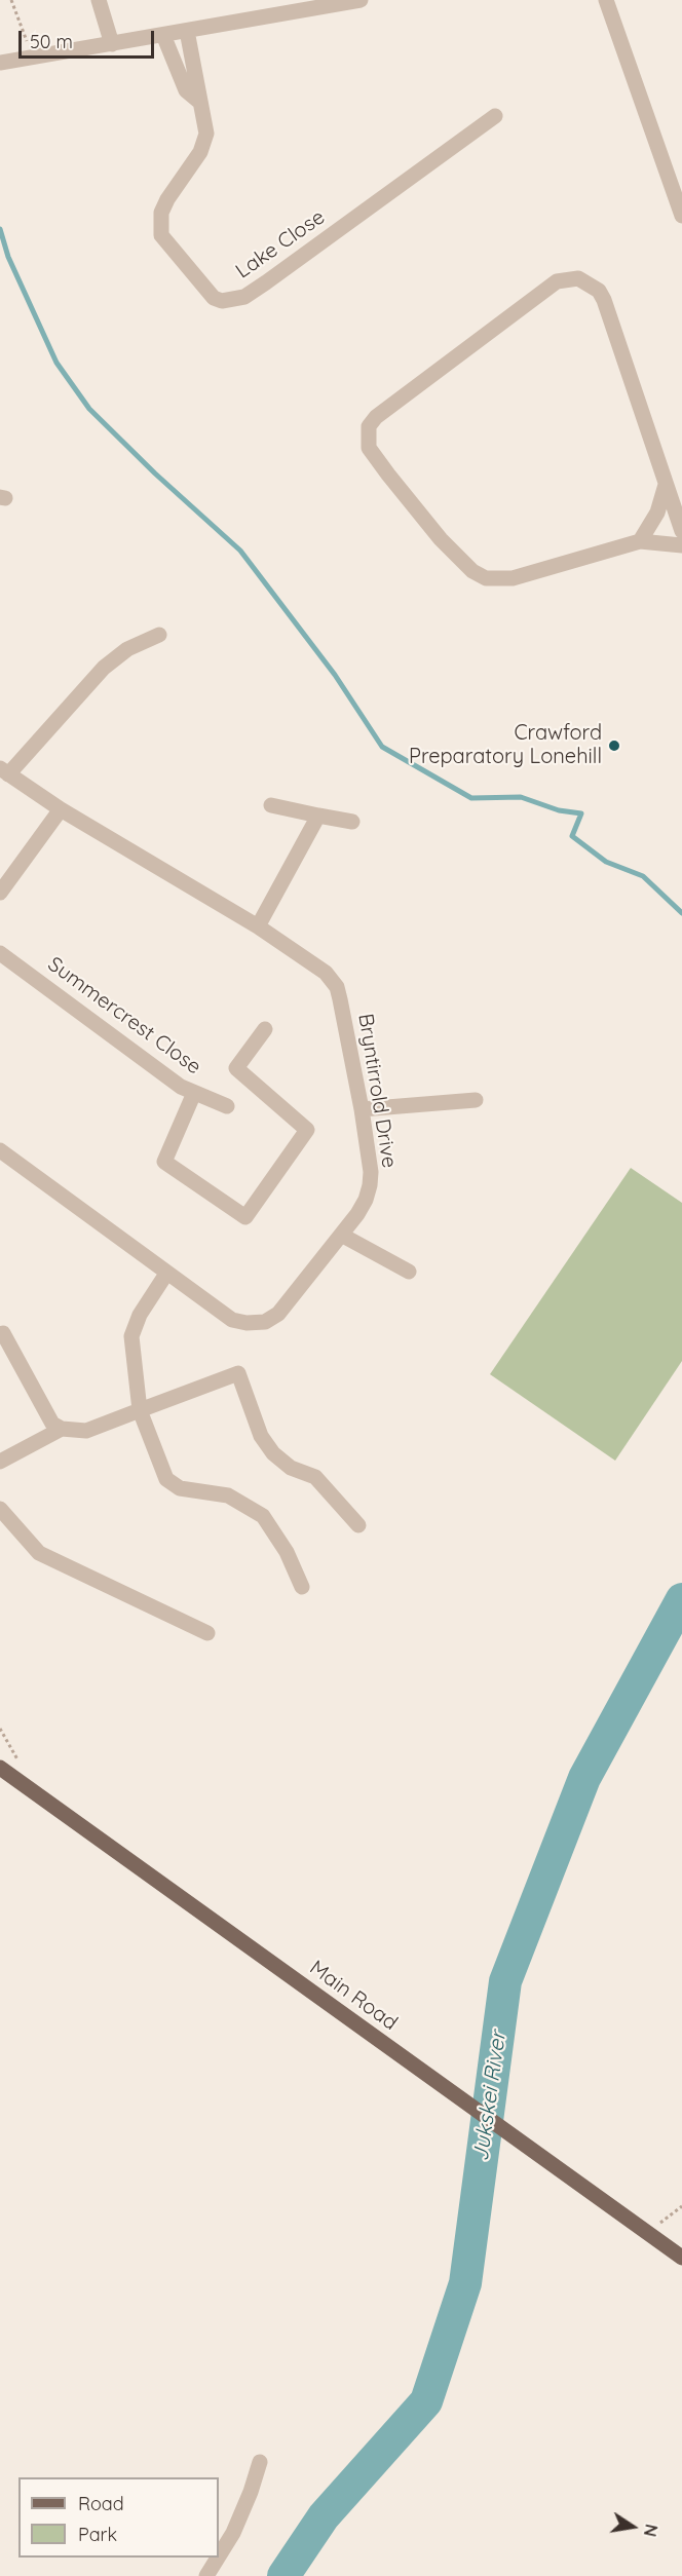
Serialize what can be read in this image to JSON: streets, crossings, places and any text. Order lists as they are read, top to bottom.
{
  "streets": {
    "main road": ["Main Road"],
    "street": ["Lake Close", "Summercrest Close", "Bryntirrold Drive"]
  },
  "water": ["Jukskei River"],
  "places": ["Crawford Preparatory Lonehill"],
  "legend": ["Road", "Park"],
  "scale_bar": "50 m",
  "north": "right"
}
